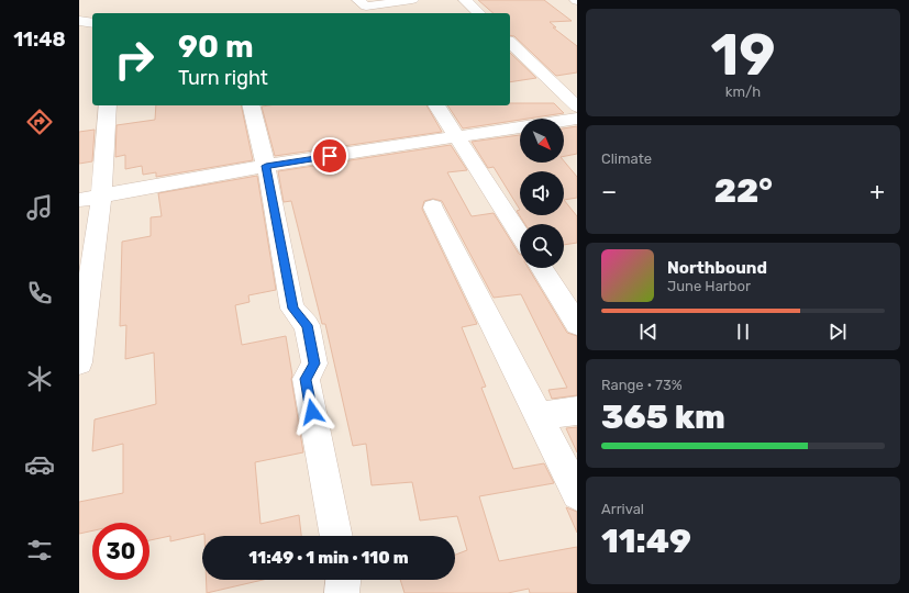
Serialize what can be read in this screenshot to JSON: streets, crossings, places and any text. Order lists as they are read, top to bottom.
{
  "north": "bottom right",
  "page": {
    "tabs": "11:48",
    "tile": [
      ["19", "km/h"],
      "Climate",
      ["Range · 73%", "365 km"],
      ["Arrival", "11:49"]
    ],
    "turn": ["90 m", "Turn right"],
    "heat": ["−", "22°", "+"],
    "song": ["Northbound", "June Harbor"],
    "limit": "30",
    "trip": "11:49 · 1 min · 110 m"
  }
}
